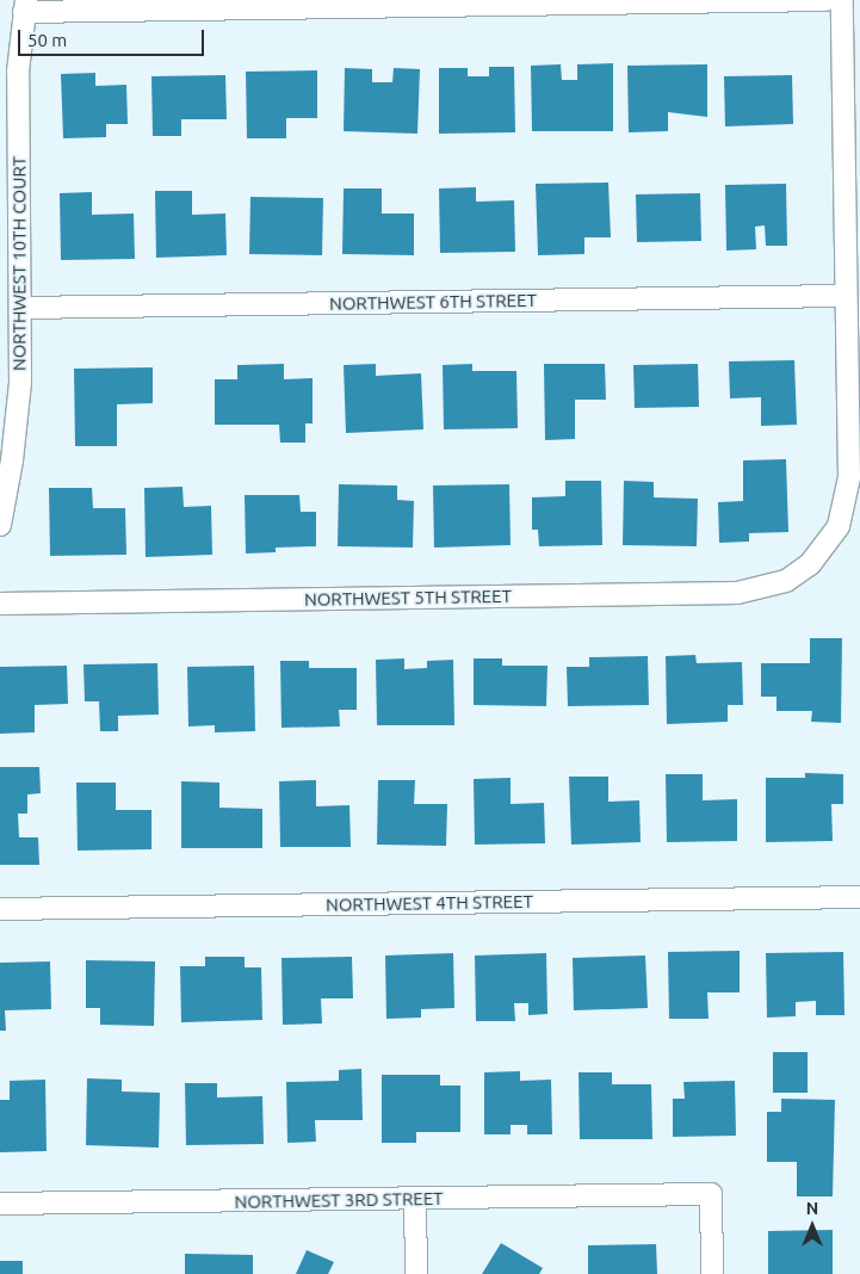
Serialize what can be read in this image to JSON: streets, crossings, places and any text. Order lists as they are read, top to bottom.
{
  "streets": {
    "street": [
      "NORTHWEST 10TH COURT",
      "NORTHWEST 6TH STREET",
      "NORTHWEST 5TH STREET",
      "NORTHWEST 4TH STREET",
      "NORTHWEST 3RD STREET"
    ]
  },
  "crossings": [
    ["NORTHWEST 10TH COURT", "NORTHWEST 6TH STREET"],
    ["NORTHWEST 6TH STREET", "NORTHWEST 5TH STREET"]
  ],
  "scale_bar": "50 m",
  "north": "top"
}
